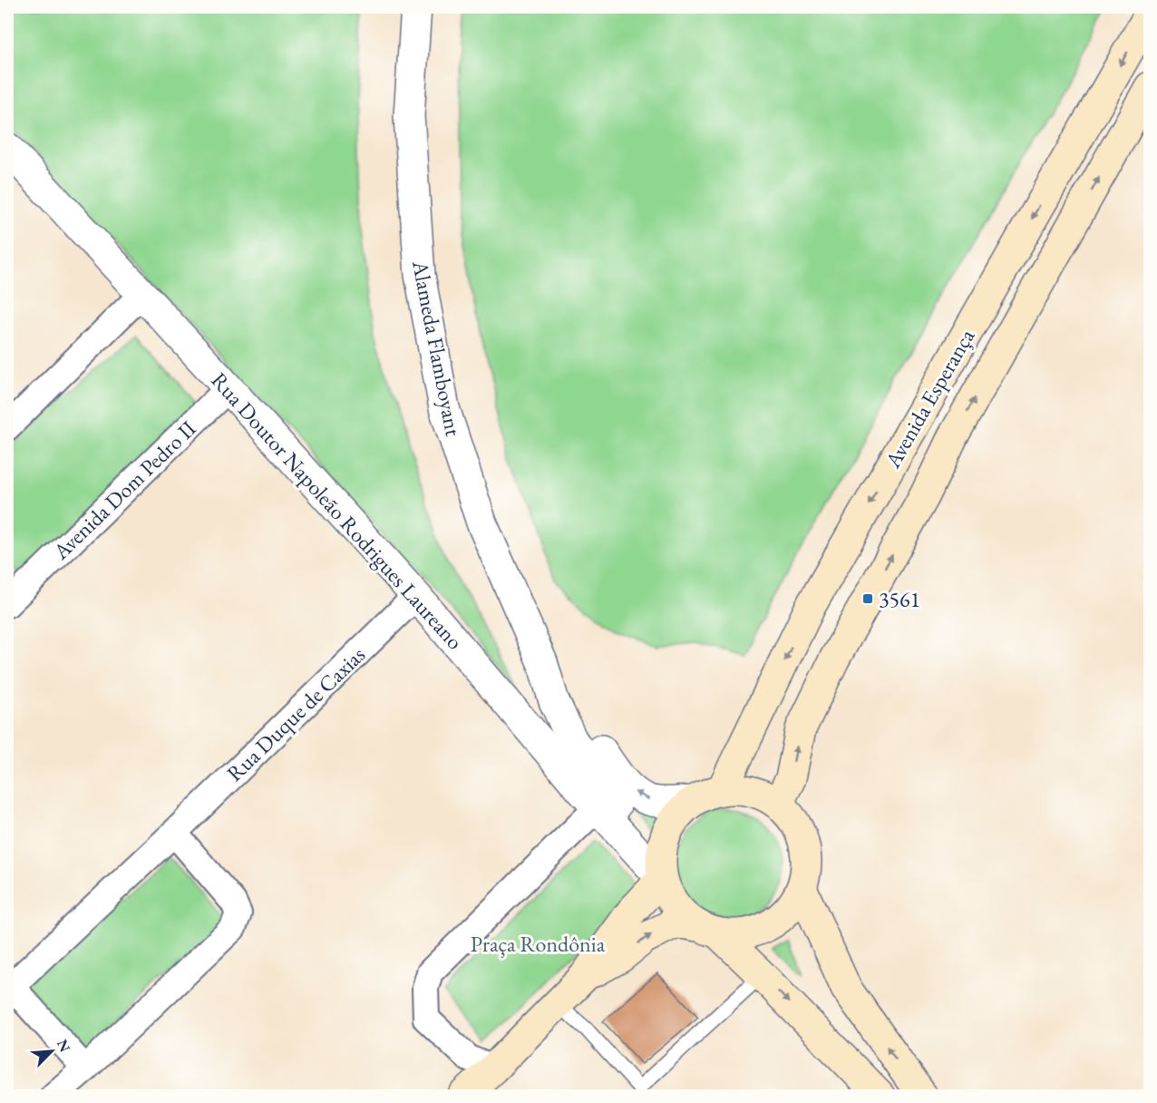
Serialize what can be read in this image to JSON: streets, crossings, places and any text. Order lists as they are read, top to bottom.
{
  "streets": {
    "main road": ["Avenida Esperança"],
    "street": [
      "Alameda Flamboyant",
      "Avenida Dom Pedro II",
      "Rua Doutor Napoleão Rodrigues Laureano",
      "Rua Duque de Caxias"
    ]
  },
  "crossings": [
    ["Alameda Flamboyant", "Avenida Esperança"],
    ["Alameda Flamboyant", "Rua Doutor Napoleão Rodrigues Laureano"],
    ["Avenida Esperança", "Rua Doutor Napoleão Rodrigues Laureano"],
    ["Avenida Dom Pedro II", "Rua Doutor Napoleão Rodrigues Laureano"],
    ["Rua Doutor Napoleão Rodrigues Laureano", "Rua Duque de Caxias"]
  ],
  "parks": ["Praça Rondônia"],
  "places": {
    "transit": ["3561"]
  },
  "north": "top right"
}
